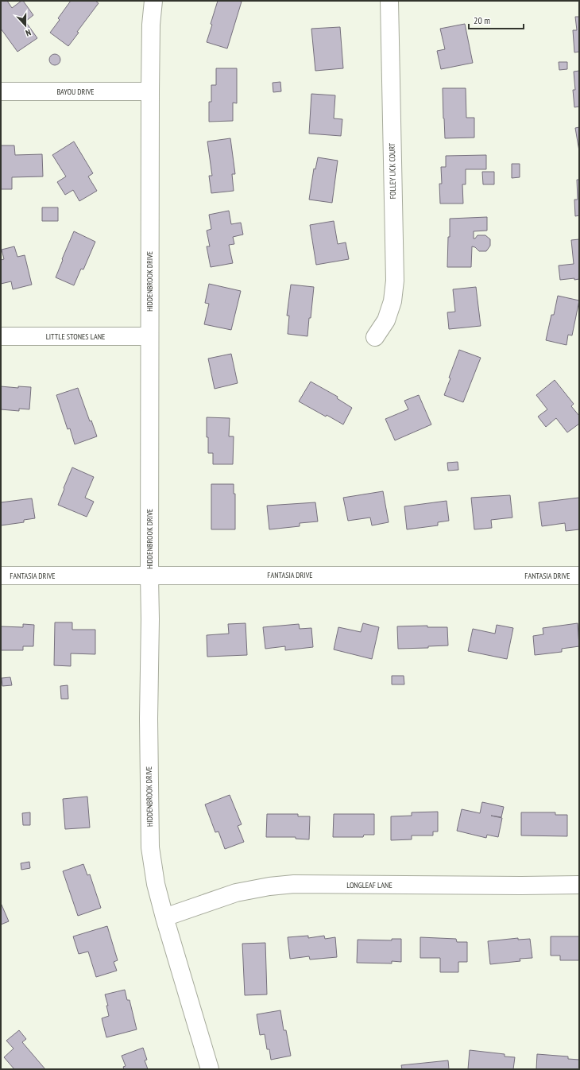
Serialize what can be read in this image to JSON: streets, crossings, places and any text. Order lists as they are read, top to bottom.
{
  "streets": {
    "street": [
      "BAYOU DRIVE",
      "FOLLEY LICK COURT",
      "HIDDENBROOK DRIVE",
      "LITTLE STONES LANE",
      "FANTASIA DRIVE",
      "LONGLEAF LANE"
    ]
  },
  "crossings": [
    ["BAYOU DRIVE", "HIDDENBROOK DRIVE"],
    ["HIDDENBROOK DRIVE", "LITTLE STONES LANE"],
    ["HIDDENBROOK DRIVE", "FANTASIA DRIVE"],
    ["HIDDENBROOK DRIVE", "LONGLEAF LANE"]
  ],
  "scale_bar": "20 m",
  "north": "bottom"
}
